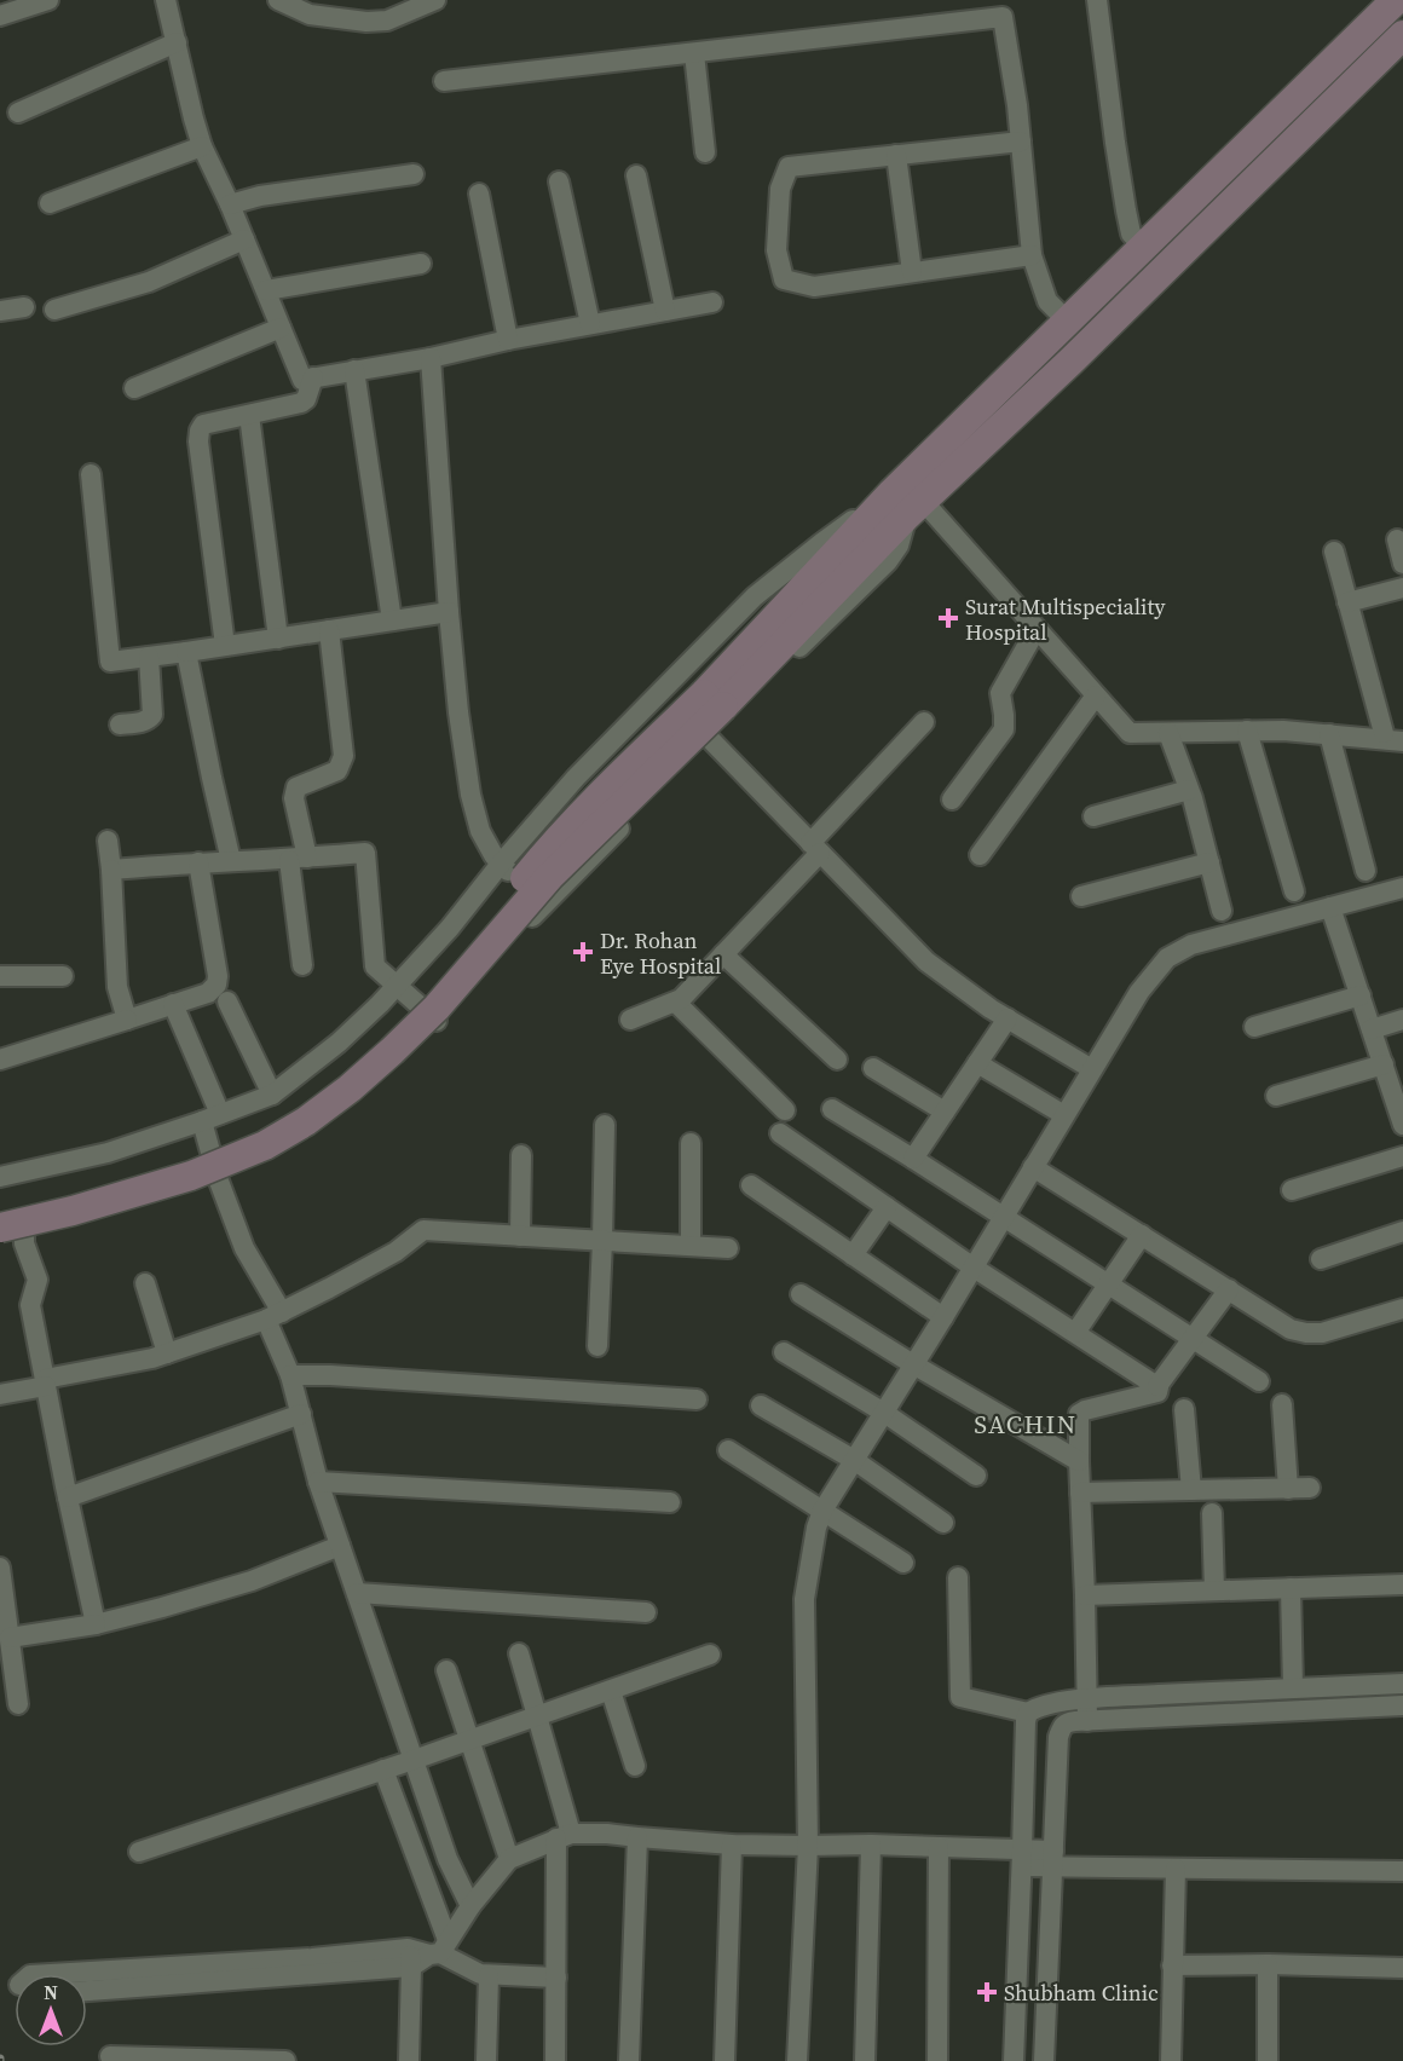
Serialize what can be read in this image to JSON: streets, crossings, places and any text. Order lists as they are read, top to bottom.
{
  "districts": ["SACHIN"],
  "places": {
    "health": ["Surat Multispeciality Hospital", "Dr. Rohan Eye Hospital", "Shubham Clinic"]
  },
  "north": "top"
}
